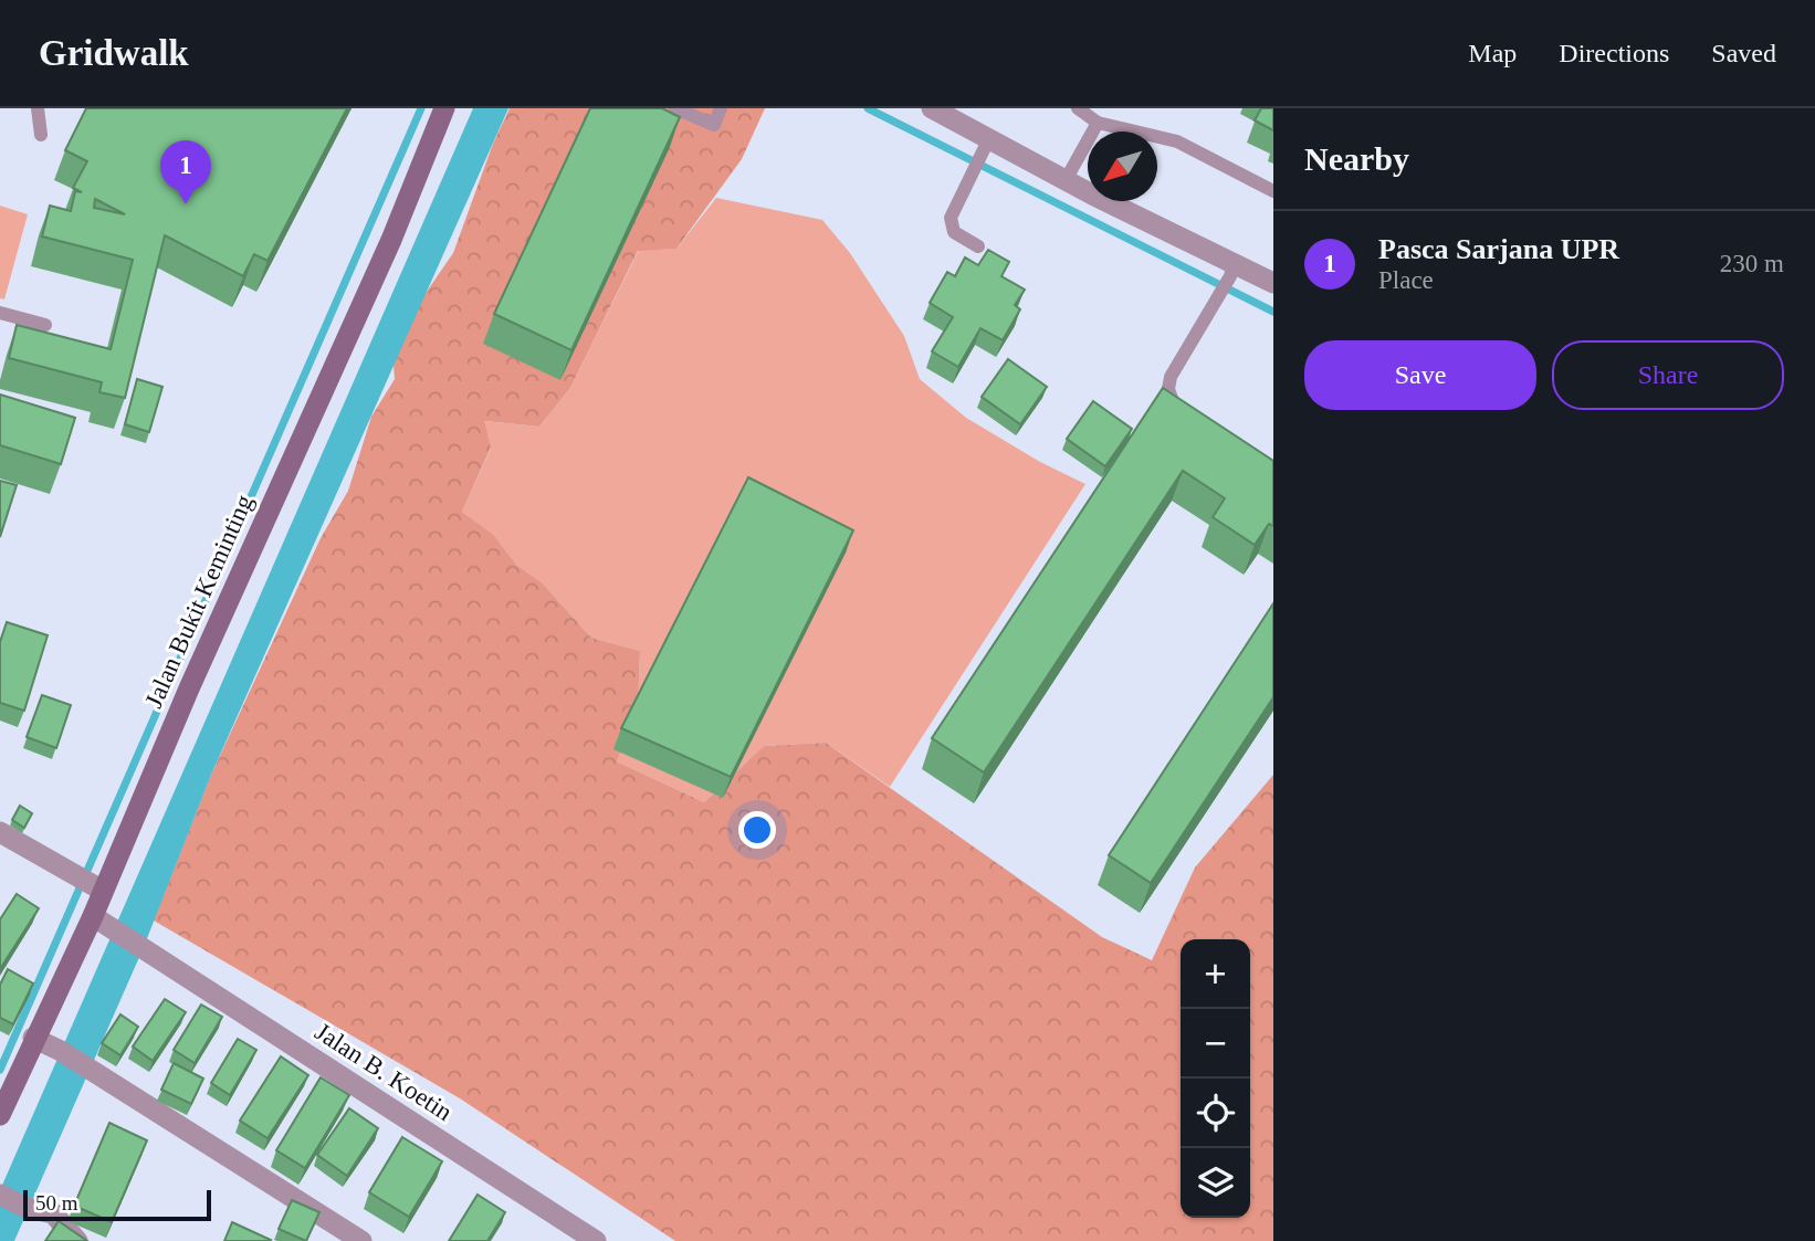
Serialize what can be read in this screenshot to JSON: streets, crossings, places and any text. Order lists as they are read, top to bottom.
{
  "streets": {
    "main road": ["Jalan Bukit Keminting"],
    "street": ["Jalan B. Koetin"]
  },
  "crossings": [
    ["Jalan Bukit Keminting", "Jalan B. Koetin"]
  ],
  "scale_bar": "50 m",
  "north": "bottom left",
  "page": {
    "header": "Gridwalk",
    "nav": ["Map", "Directions", "Saved"],
    "heading": "Nearby",
    "pins": "1",
    "list": [
      {
        "mark": "1",
        "name": "Pasca Sarjana UPR",
        "note": "Place",
        "value": "230 m"
      }
    ],
    "buttons": ["Save", "Share"],
    "map_buttons": ["+", "−"],
    "scale": "50 m"
  }
}
